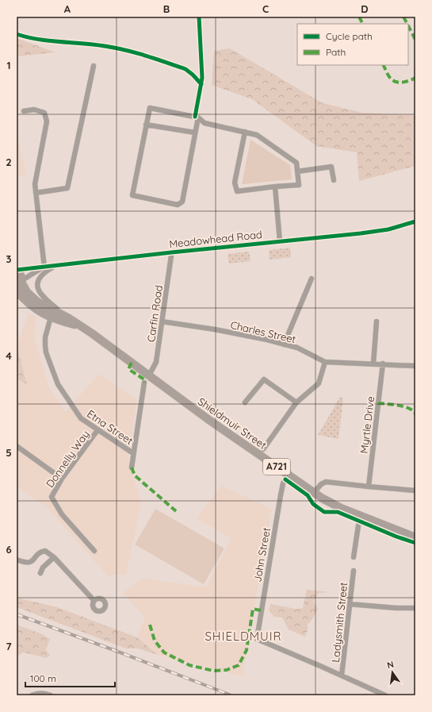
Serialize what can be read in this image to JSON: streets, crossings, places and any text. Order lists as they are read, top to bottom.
{
  "streets": {
    "main road": ["Shieldmuir Street", "A721"],
    "street": [
      "Meadowhead Road",
      "Carfin Road",
      "Charles Street",
      "Myrtle Drive",
      "Etna Street",
      "Donnelly Way",
      "John Street",
      "Ladysmith Street"
    ]
  },
  "crossings": [
    ["Meadowhead Road", "Carfin Road"],
    ["Meadowhead Road", "Shieldmuir Street"],
    ["Meadowhead Road", "A721"],
    ["Carfin Road", "Charles Street"],
    ["Carfin Road", "Shieldmuir Street"],
    ["Charles Street", "Myrtle Drive"],
    ["Shieldmuir Street", "Etna Street"],
    ["Shieldmuir Street", "A721"],
    ["Shieldmuir Street", "John Street"],
    ["Etna Street", "Donnelly Way"],
    ["John Street", "Ladysmith Street"]
  ],
  "districts": ["SHIELDMUIR"],
  "legend": ["Cycle path", "Path"],
  "scale_bar": "100 m",
  "north": "top",
  "grid": {
    "columns": [
      "A",
      "B",
      "C",
      "D"
    ],
    "rows": [
      "1",
      "2",
      "3",
      "4",
      "5",
      "6",
      "7"
    ]
  }
}
